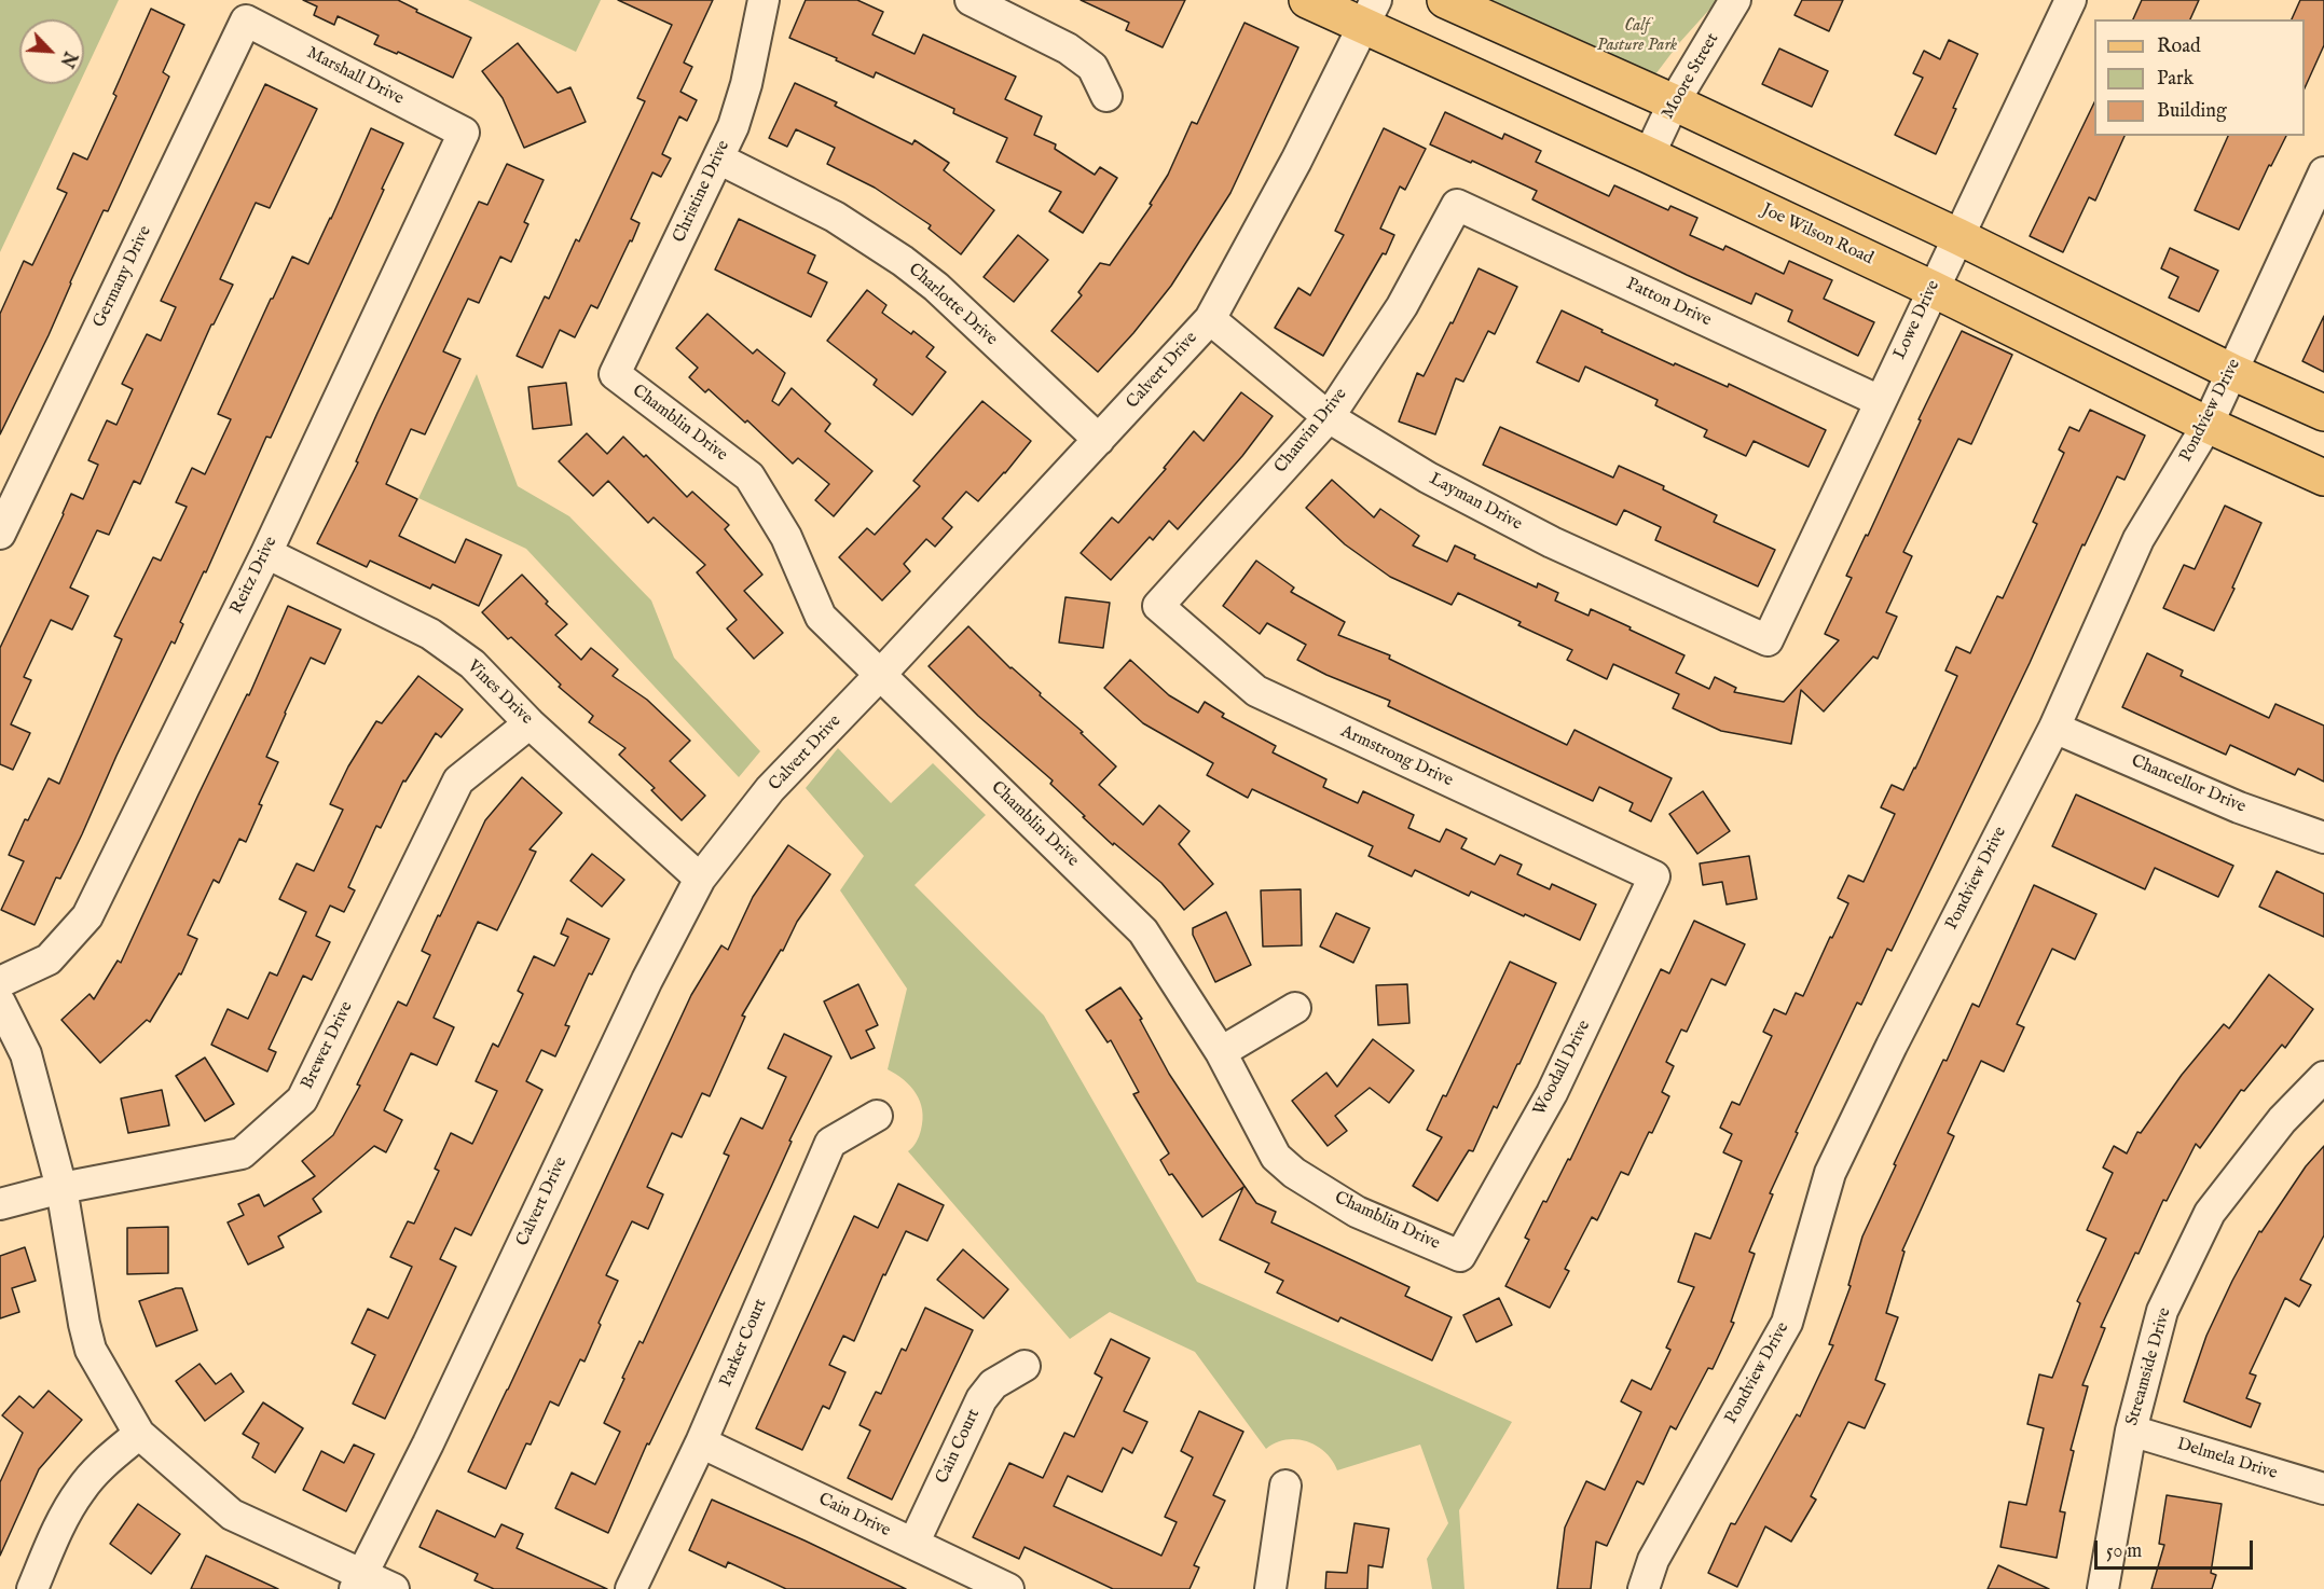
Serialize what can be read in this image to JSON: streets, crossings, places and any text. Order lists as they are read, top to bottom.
{
  "streets": {
    "main road": ["Joe Wilson Road"],
    "street": [
      "Marshall Drive",
      "Moore Street",
      "Christine Drive",
      "Germany Drive",
      "Patton Drive",
      "Charlotte Drive",
      "Lowe Drive",
      "Calvert Drive",
      "Pondview Drive",
      "Chamblin Drive",
      "Chauvin Drive",
      "Layman Drive",
      "Reitz Drive",
      "Vines Drive",
      "Armstrong Drive",
      "Chancellor Drive",
      "Brewer Drive",
      "Woodall Drive",
      "Parker Court",
      "Streamside Drive",
      "Cain Court",
      "Delmela Drive",
      "Cain Drive"
    ]
  },
  "crossings": [
    ["Marshall Drive", "Germany Drive"],
    ["Marshall Drive", "Reitz Drive"],
    ["Moore Street", "Joe Wilson Road"],
    ["Christine Drive", "Charlotte Drive"],
    ["Christine Drive", "Chamblin Drive"],
    ["Joe Wilson Road", "Lowe Drive"],
    ["Joe Wilson Road", "Calvert Drive"],
    ["Joe Wilson Road", "Pondview Drive"],
    ["Patton Drive", "Lowe Drive"],
    ["Patton Drive", "Chauvin Drive"],
    ["Charlotte Drive", "Calvert Drive"],
    ["Lowe Drive", "Layman Drive"],
    ["Calvert Drive", "Chamblin Drive"],
    ["Calvert Drive", "Layman Drive"],
    ["Calvert Drive", "Vines Drive"],
    ["Pondview Drive", "Chancellor Drive"],
    ["Chamblin Drive", "Woodall Drive"],
    ["Chauvin Drive", "Layman Drive"],
    ["Chauvin Drive", "Armstrong Drive"],
    ["Reitz Drive", "Vines Drive"],
    ["Vines Drive", "Brewer Drive"],
    ["Armstrong Drive", "Woodall Drive"],
    ["Parker Court", "Cain Drive"],
    ["Streamside Drive", "Delmela Drive"],
    ["Cain Court", "Cain Drive"]
  ],
  "parks": ["Calf Pasture Park"],
  "legend": ["Road", "Park", "Building"],
  "scale_bar": "50 m",
  "north": "bottom right"
}
